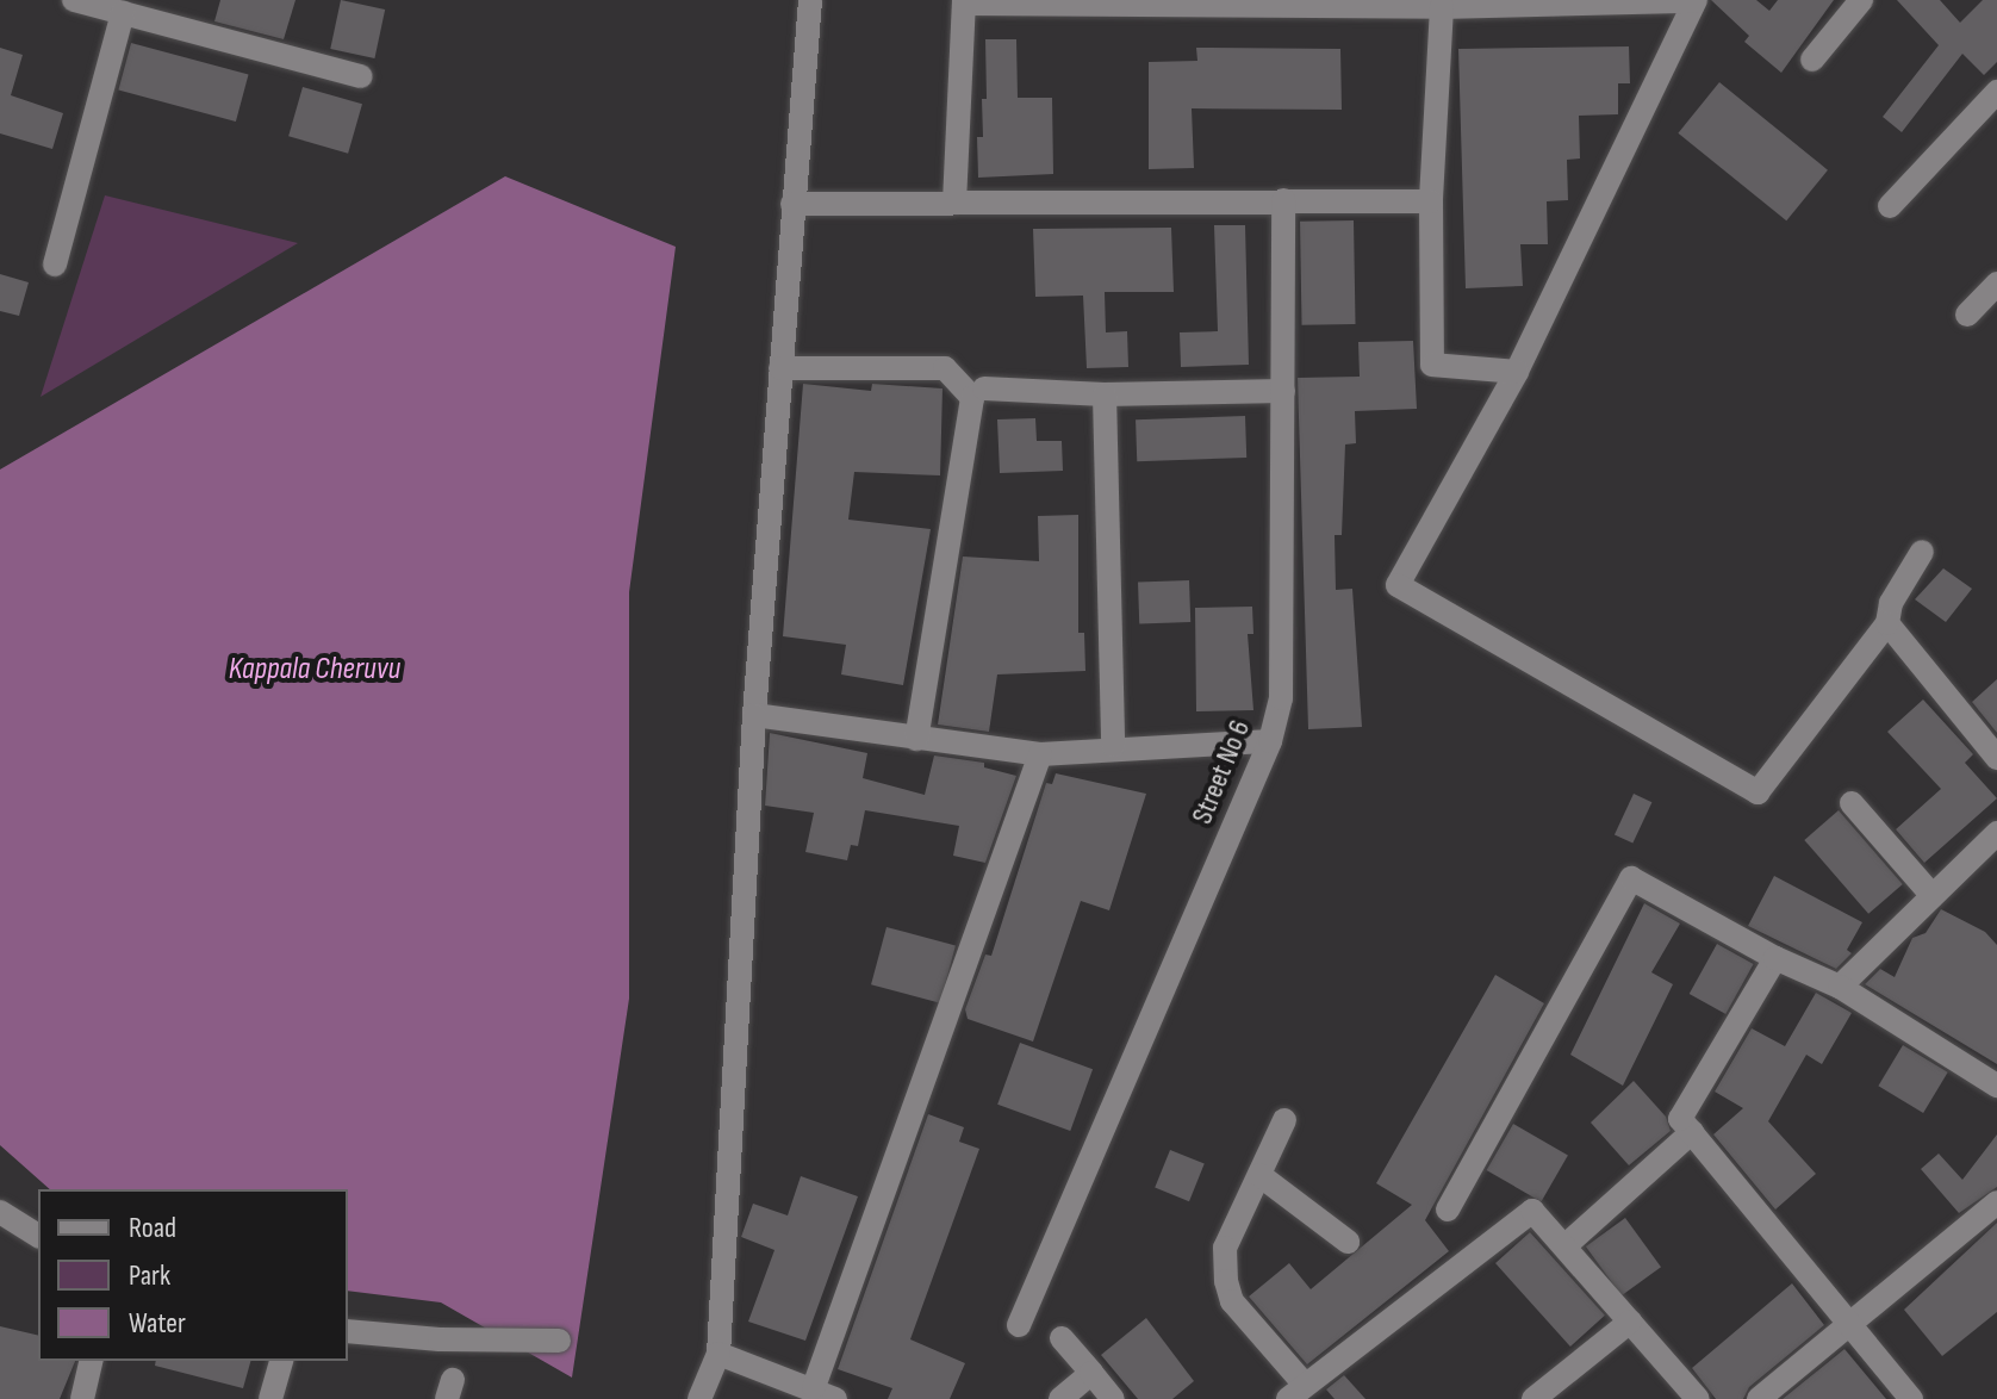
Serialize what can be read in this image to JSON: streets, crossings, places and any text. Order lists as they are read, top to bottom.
{
  "streets": {
    "street": ["Street No 6"]
  },
  "water": ["Kappala Cheruvu"],
  "legend": ["Road", "Park", "Water"]
}
